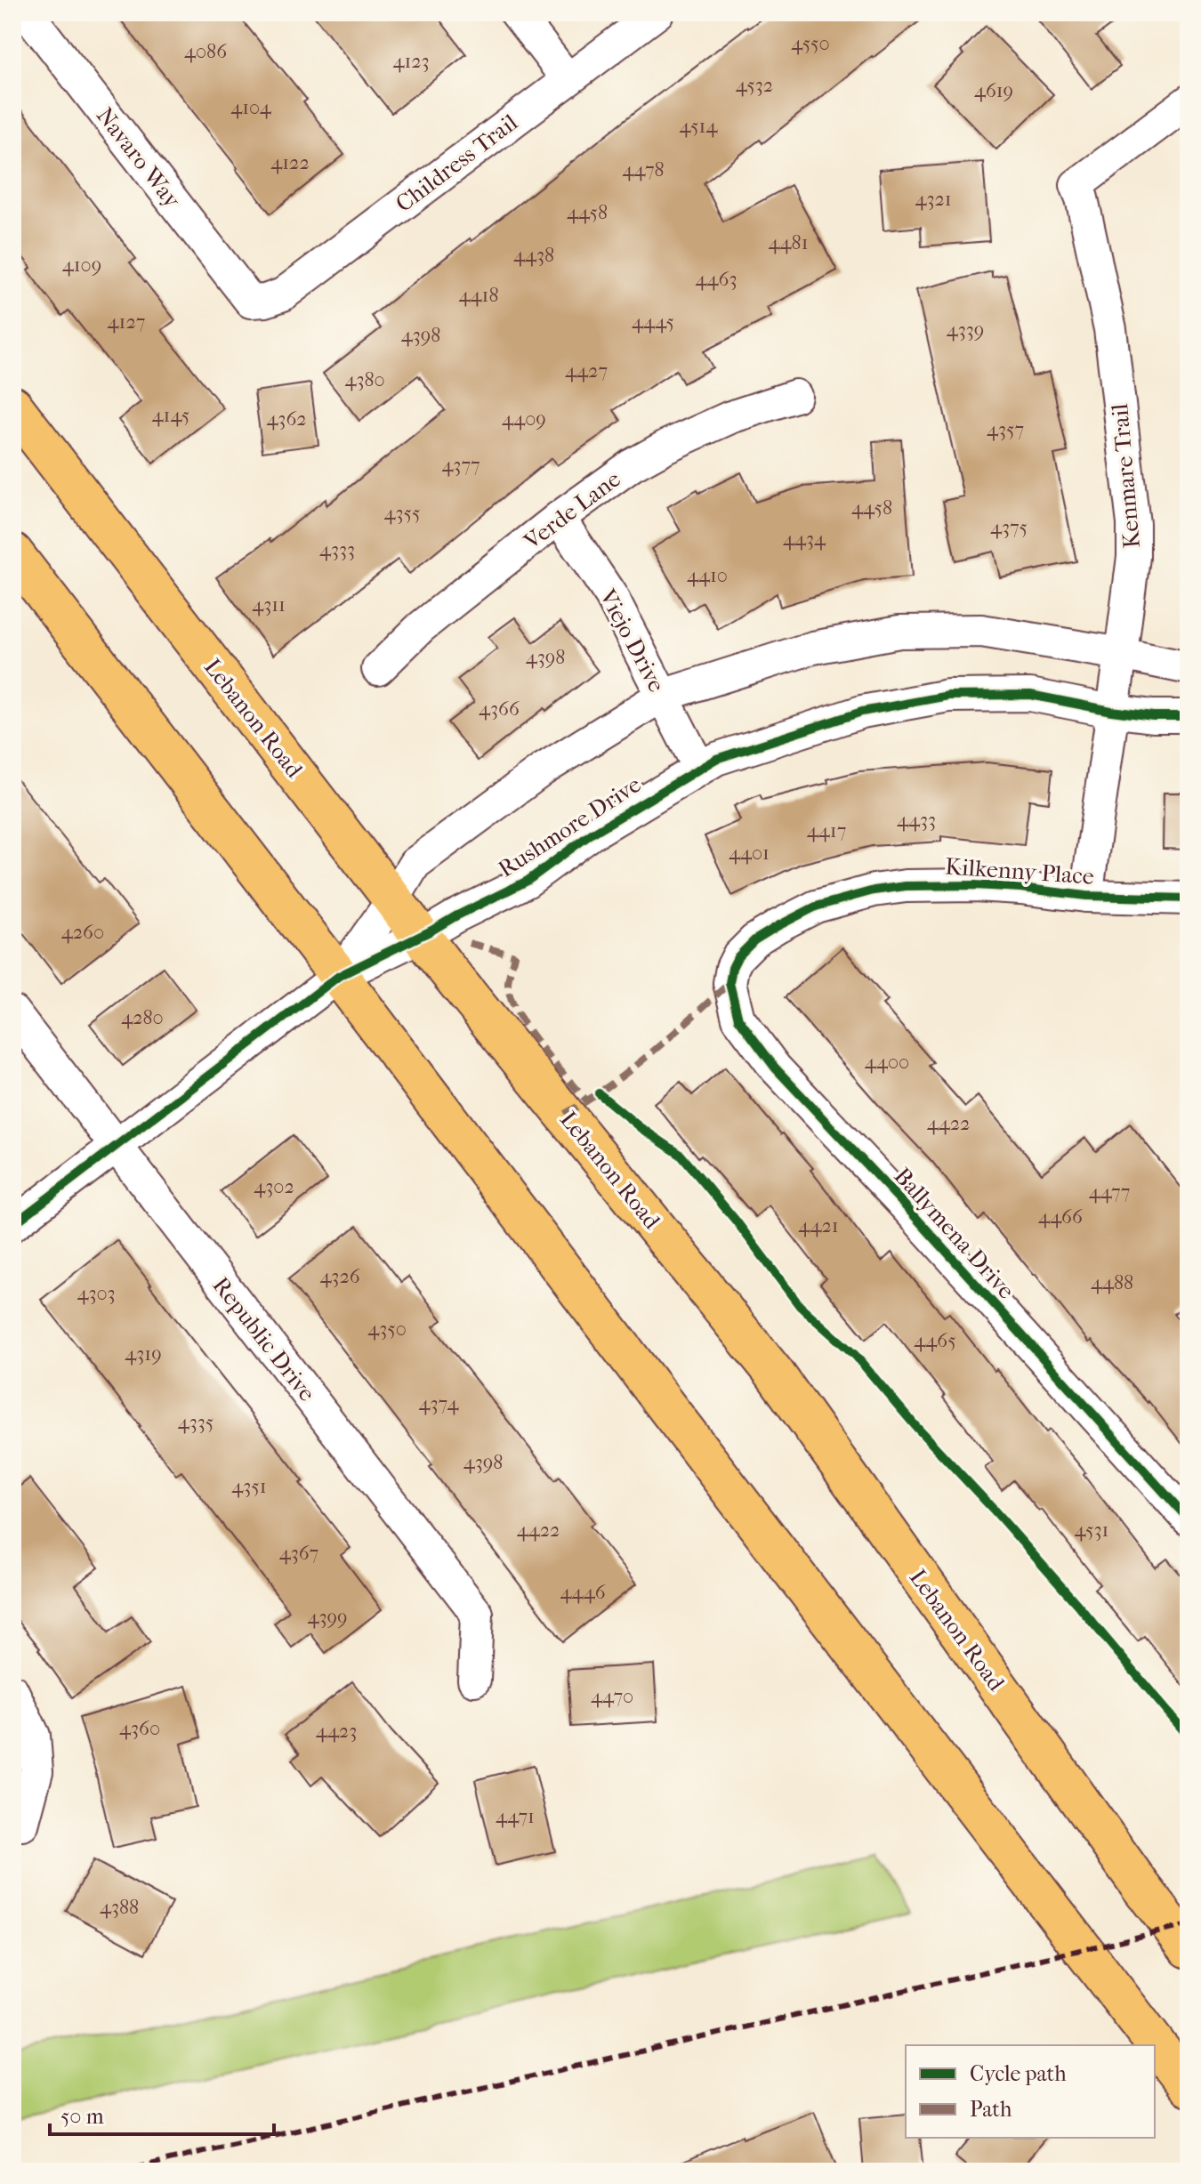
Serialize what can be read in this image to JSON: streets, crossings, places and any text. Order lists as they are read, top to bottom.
{
  "streets": {
    "main road": ["Lebanon Road"],
    "street": [
      "Navaro Way",
      "Childress Trail",
      "Kenmare Trail",
      "Verde Lane",
      "Viejo Drive",
      "Rushmore Drive",
      "Kilkenny Place",
      "Ballymena Drive",
      "Republic Drive"
    ]
  },
  "crossings": [
    ["Navaro Way", "Childress Trail"],
    ["Kenmare Trail", "Rushmore Drive"],
    ["Kenmare Trail", "Kilkenny Place"],
    ["Verde Lane", "Viejo Drive"],
    ["Viejo Drive", "Rushmore Drive"],
    ["Lebanon Road", "Rushmore Drive"],
    ["Rushmore Drive", "Republic Drive"],
    ["Kilkenny Place", "Ballymena Drive"]
  ],
  "house_numbers": [
    "4550",
    "4086",
    "4123",
    "4532",
    "4619",
    "4104",
    "4514",
    "4122",
    "4478",
    "4321",
    "4458",
    "4481",
    "4438",
    "4109",
    "4463",
    "4418",
    "4127",
    "4445",
    "4339",
    "4398",
    "4427",
    "4380",
    "4145",
    "4362",
    "4409",
    "4357",
    "4377",
    "4458",
    "4355",
    "4375",
    "4434",
    "4333",
    "4410",
    "4311",
    "4398",
    "4366",
    "4433",
    "4417",
    "4401",
    "4260",
    "4280",
    "4400",
    "4422",
    "4302",
    "4477",
    "4466",
    "4421",
    "4326",
    "4488",
    "4303",
    "4350",
    "4465",
    "4319",
    "4374",
    "4335",
    "4398",
    "4351",
    "4422",
    "4531",
    "4367",
    "4446",
    "4399",
    "4470",
    "4360",
    "4423",
    "4471",
    "4388"
  ],
  "legend": ["Cycle path", "Path"],
  "scale_bar": "50 m"
}
